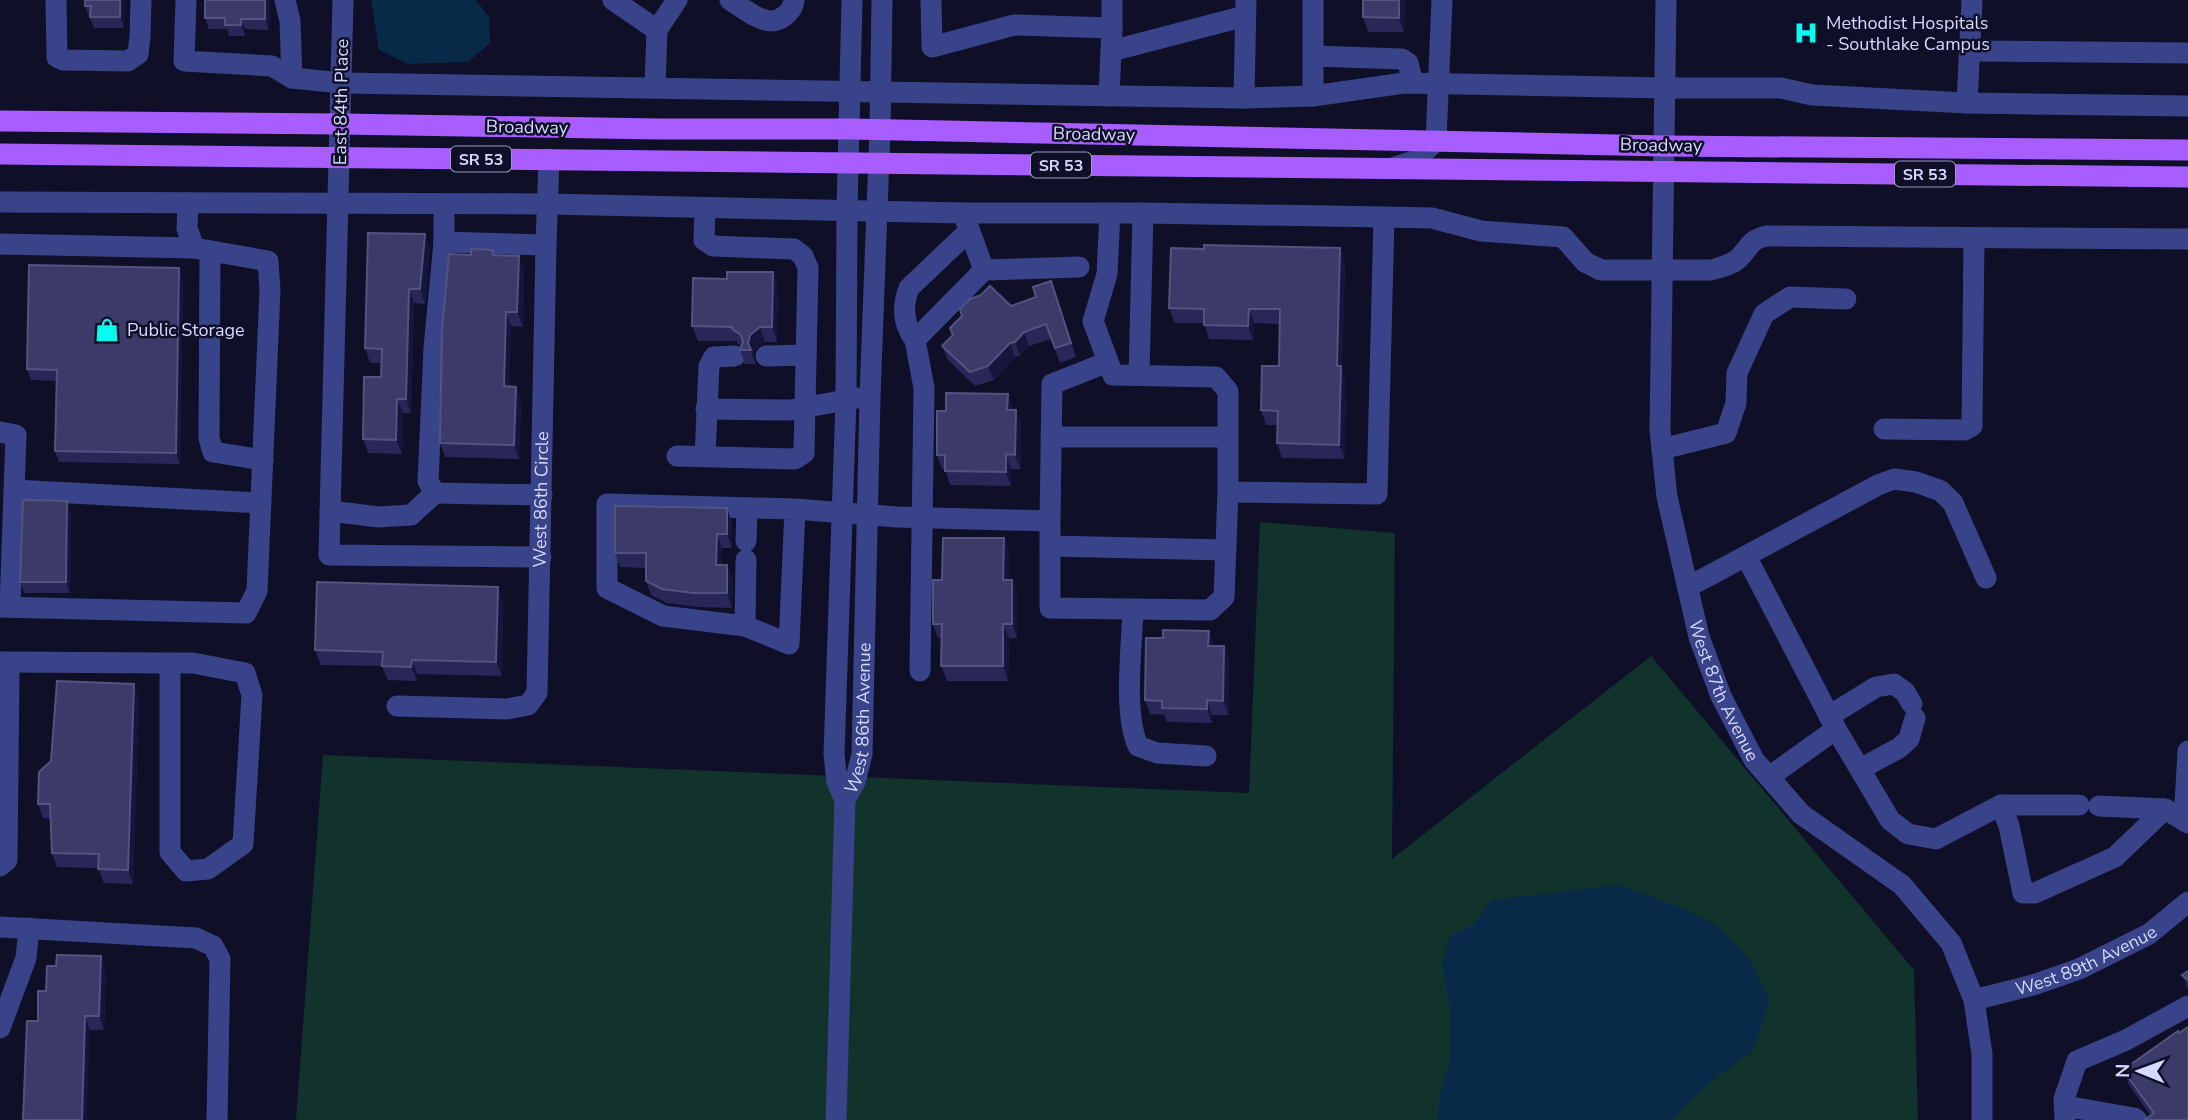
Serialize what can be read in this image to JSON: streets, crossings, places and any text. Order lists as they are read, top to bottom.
{
  "streets": {
    "main road": ["Broadway", "SR 53"],
    "street": [
      "East 84th Place",
      "West 86th Circle",
      "West 87th Avenue",
      "West 86th Avenue",
      "West 89th Avenue"
    ]
  },
  "crossings": [
    ["East 84th Place", "Broadway"],
    ["East 84th Place", "West 86th Circle"],
    ["Broadway", "West 86th Circle"],
    ["Broadway", "West 87th Avenue"],
    ["Broadway", "West 86th Avenue"],
    ["West 87th Avenue", "West 89th Avenue"]
  ],
  "places": {
    "hospital": ["Methodist Hospitals - Southlake Campus"],
    "shop": ["Public Storage"]
  },
  "north": "left"
}
